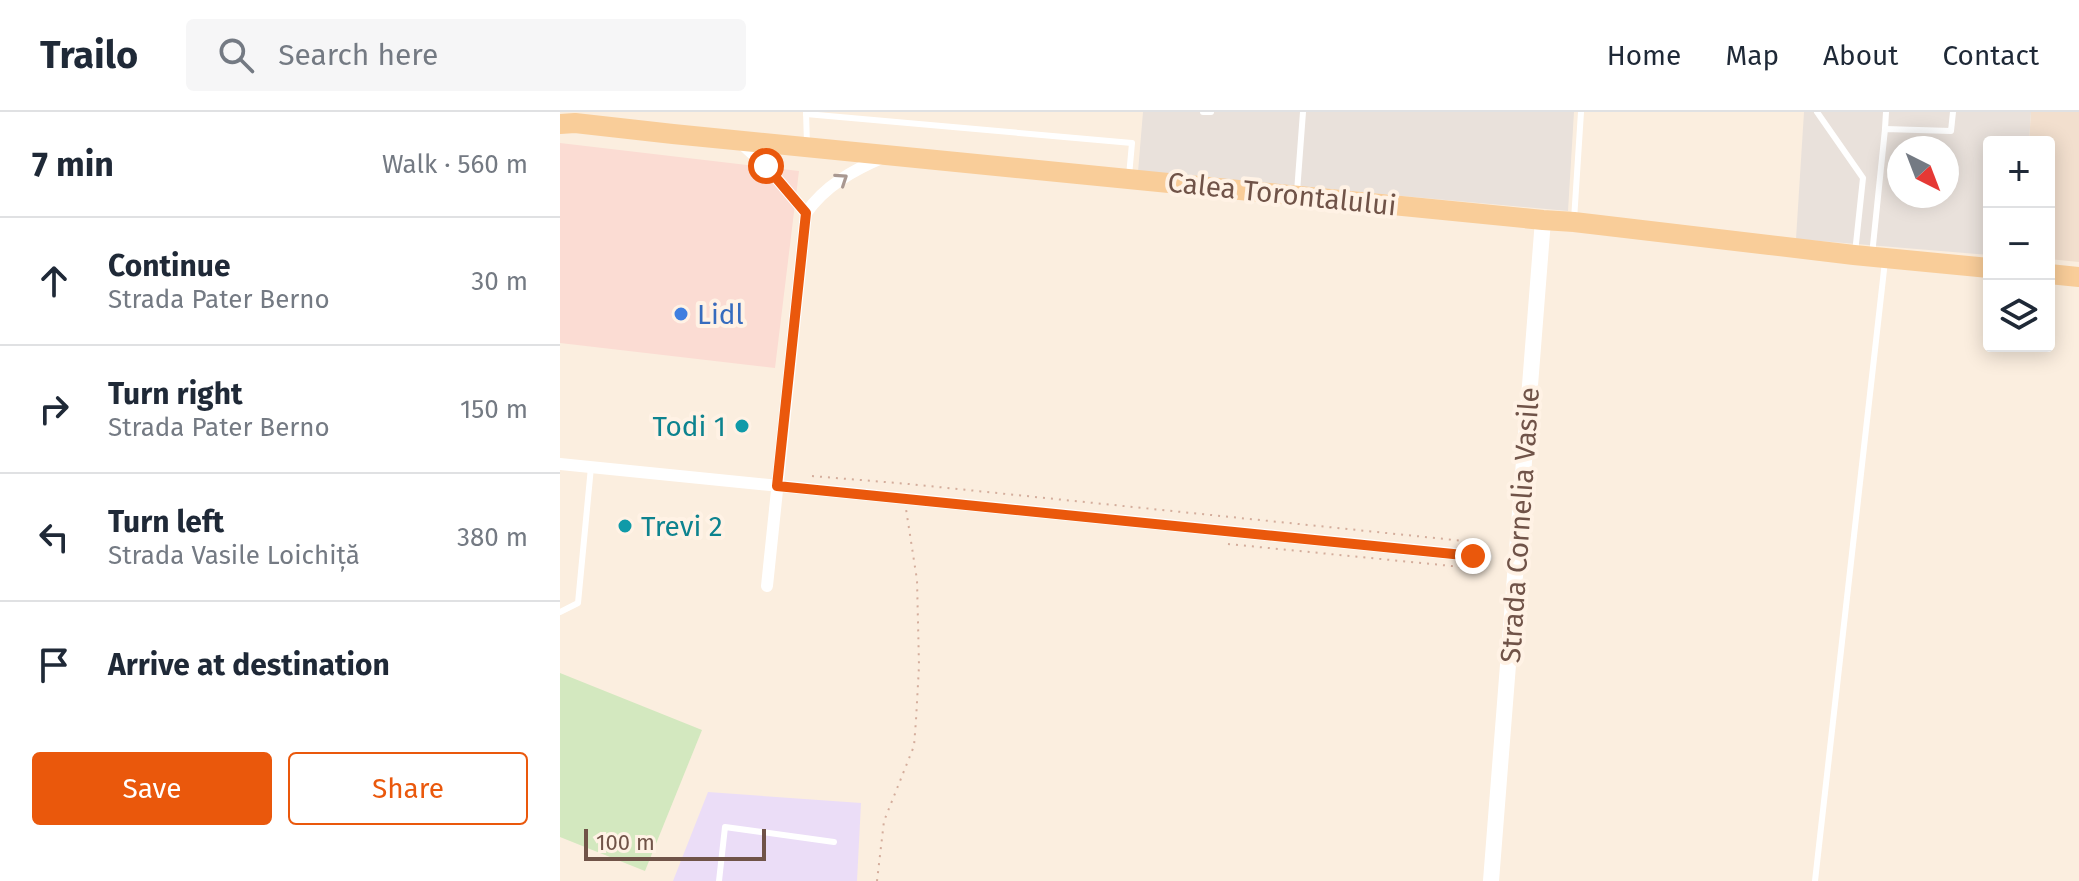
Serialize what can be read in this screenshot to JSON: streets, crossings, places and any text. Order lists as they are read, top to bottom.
{
  "streets": {
    "main road": ["Calea Torontalului"],
    "street": ["Strada Cornelia Vasile"]
  },
  "crossings": [
    ["Calea Torontalului", "Strada Cornelia Vasile"]
  ],
  "places": ["Lidl", "Todi 1", "Trevi 2"],
  "scale_bar": "100 m",
  "north": "bottom right",
  "page": {
    "header": "Trailo",
    "search": "Search here",
    "nav": [
      "Home",
      "Map",
      "About",
      "Contact"
    ],
    "heading": ["7 min", "Walk · 560 m"],
    "map_buttons": ["+", "−"],
    "list": [
      ["Continue", "Strada Pater Berno", "30 m"],
      ["Turn right", "Strada Pater Berno", "150 m"],
      ["Turn left", "Strada Vasile Loichiță", "380 m"],
      "Arrive at destination"
    ],
    "buttons": ["Save", "Share"],
    "scale": "100 m"
  }
}
